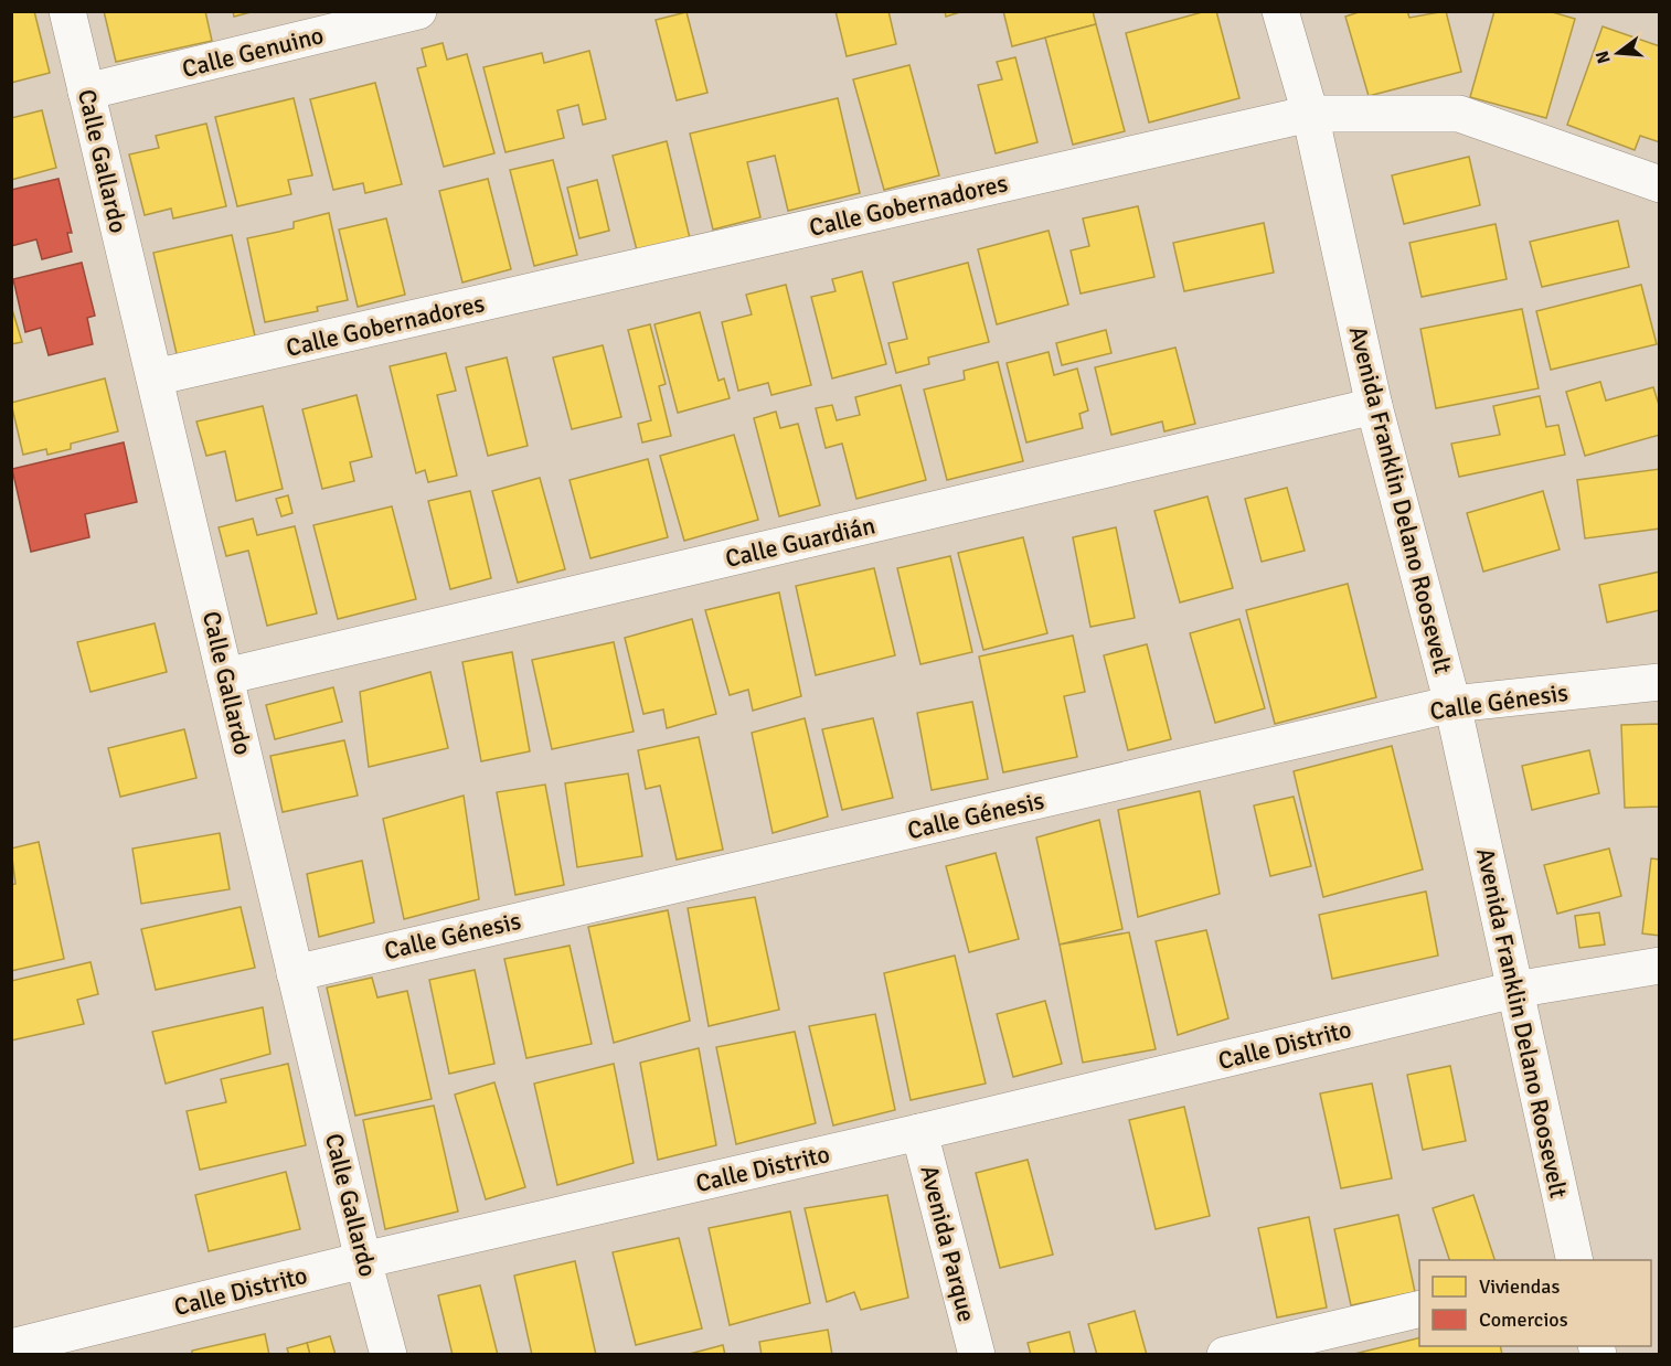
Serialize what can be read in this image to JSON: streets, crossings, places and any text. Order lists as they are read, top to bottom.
{
  "streets": {
    "street": [
      "Calle Genuino",
      "Calle Gallardo",
      "Calle Gobernadores",
      "Avenida Franklin Delano Roosevelt",
      "Calle Guardián",
      "Calle Génesis",
      "Calle Distrito",
      "Avenida Parque"
    ]
  },
  "crossings": [
    ["Calle Genuino", "Calle Gallardo"],
    ["Calle Gallardo", "Calle Gobernadores"],
    ["Calle Gallardo", "Calle Guardián"],
    ["Calle Gallardo", "Calle Génesis"],
    ["Calle Gallardo", "Calle Distrito"],
    ["Calle Gobernadores", "Avenida Franklin Delano Roosevelt"],
    ["Avenida Franklin Delano Roosevelt", "Calle Guardián"],
    ["Avenida Franklin Delano Roosevelt", "Calle Génesis"],
    ["Avenida Franklin Delano Roosevelt", "Calle Distrito"],
    ["Calle Distrito", "Avenida Parque"]
  ],
  "legend": ["Viviendas", "Comercios"],
  "north": "left"
}
